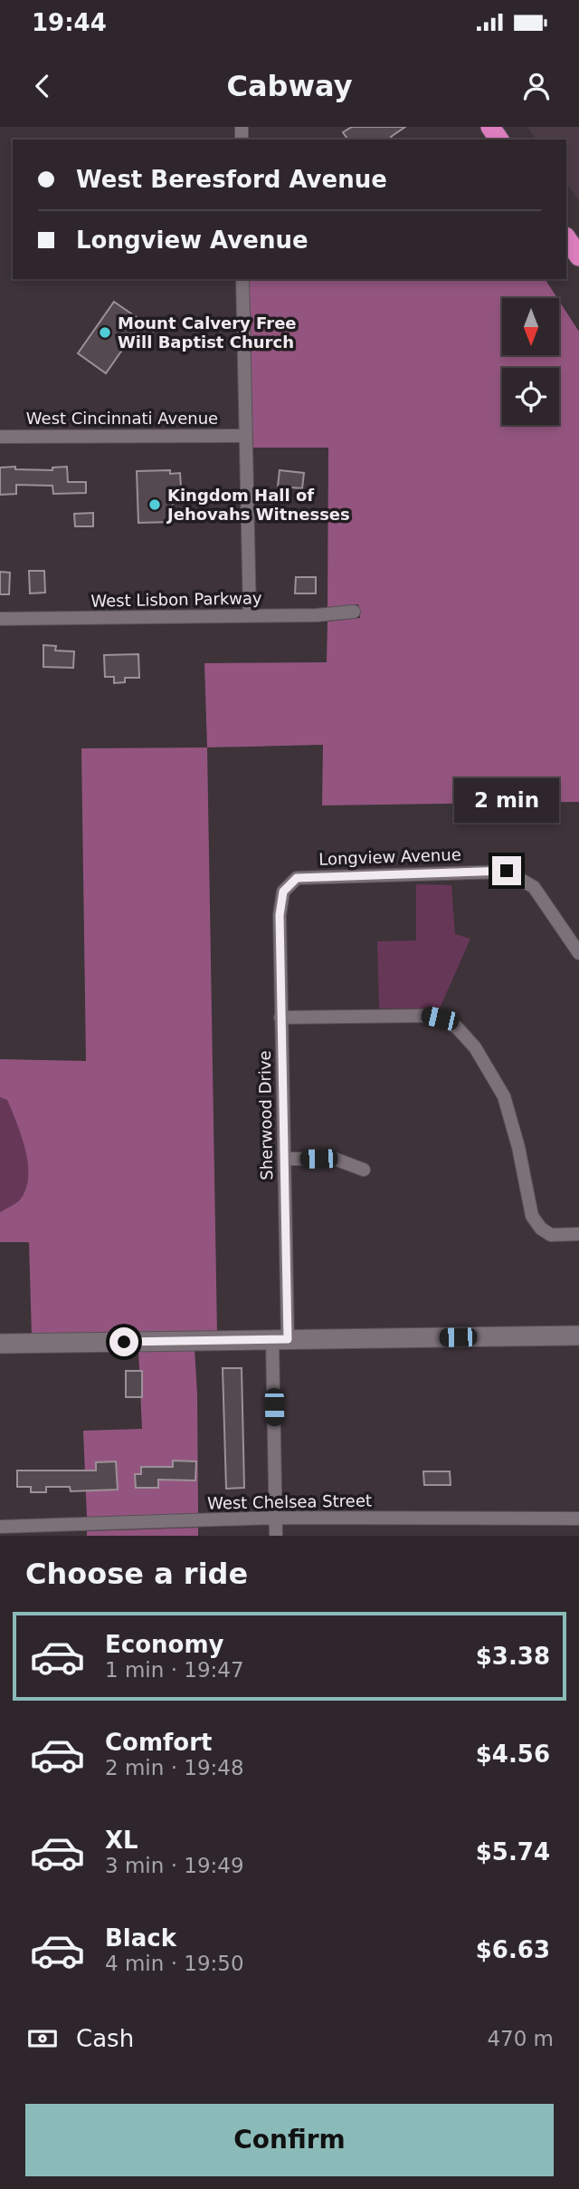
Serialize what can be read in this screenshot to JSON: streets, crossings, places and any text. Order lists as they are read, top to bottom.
{
  "streets": {
    "street": [
      "West Cincinnati Avenue",
      "West Lisbon Parkway",
      "Longview Avenue",
      "Sherwood Drive",
      "West Chelsea Street"
    ]
  },
  "crossings": [
    ["Longview Avenue", "Sherwood Drive"],
    ["Sherwood Drive", "West Chelsea Street"]
  ],
  "places": ["Mount Calvery Free Will Baptist Church", "Kingdom Hall of Jehovahs Witnesses"],
  "north": "bottom",
  "page": {
    "status": "19:44",
    "header": "Cabway",
    "banner": ["West Beresford Avenue", "Longview Avenue"],
    "bubble": "2 min",
    "heading": "Choose a ride",
    "list": [
      {
        "name": "Economy",
        "note": "1 min · 19:47",
        "value": "$3.38"
      },
      {
        "name": "Comfort",
        "note": "2 min · 19:48",
        "value": "$4.56"
      },
      {
        "name": "XL",
        "note": "3 min · 19:49",
        "value": "$5.74"
      },
      {
        "name": "Black",
        "note": "4 min · 19:50",
        "value": "$6.63"
      }
    ],
    "pay": ["Cash", "470 m"],
    "buttons": "Confirm"
  }
}
